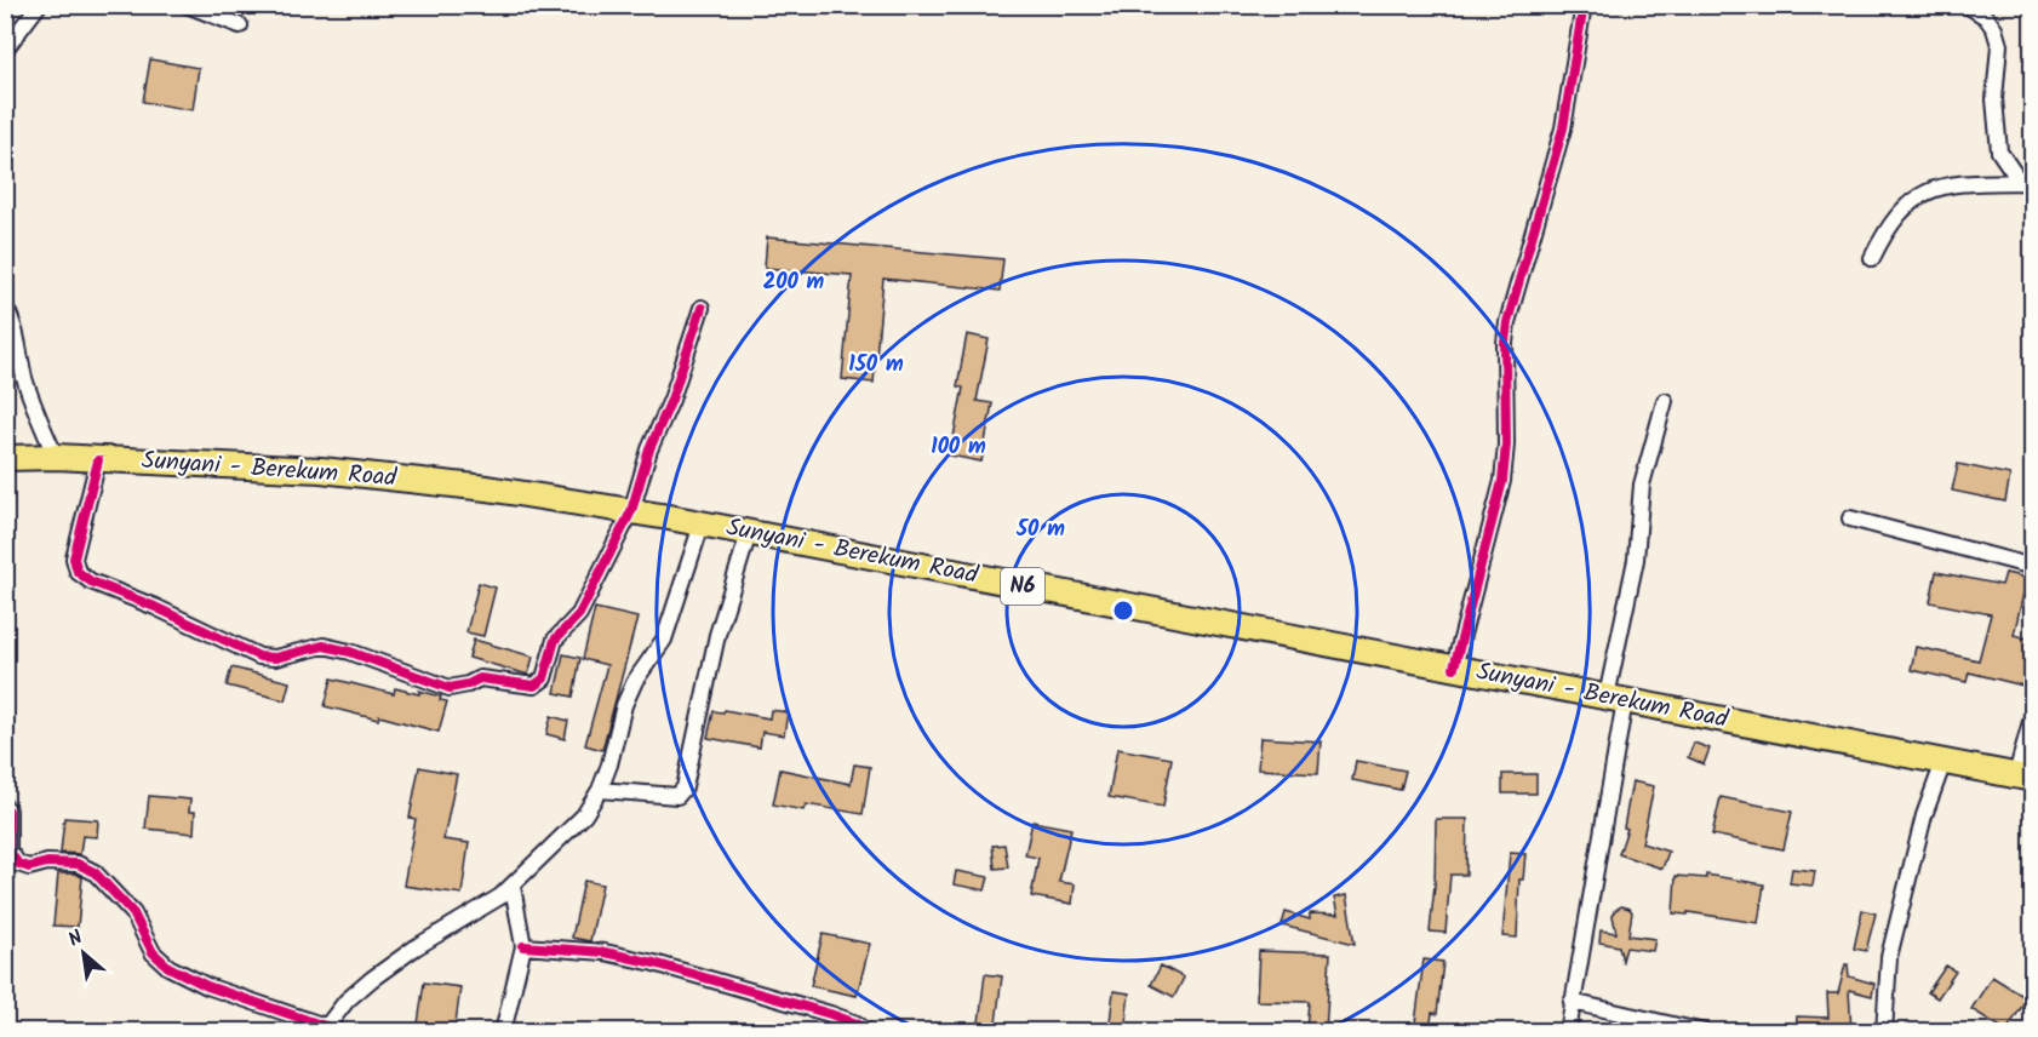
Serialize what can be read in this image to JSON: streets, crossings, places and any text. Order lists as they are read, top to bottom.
{
  "streets": {
    "main road": ["Sunyani - Berekum Road", "N6"]
  },
  "north": "top left",
  "rings": [
    "200 m",
    "150 m",
    "100 m",
    "50 m"
  ]
}
